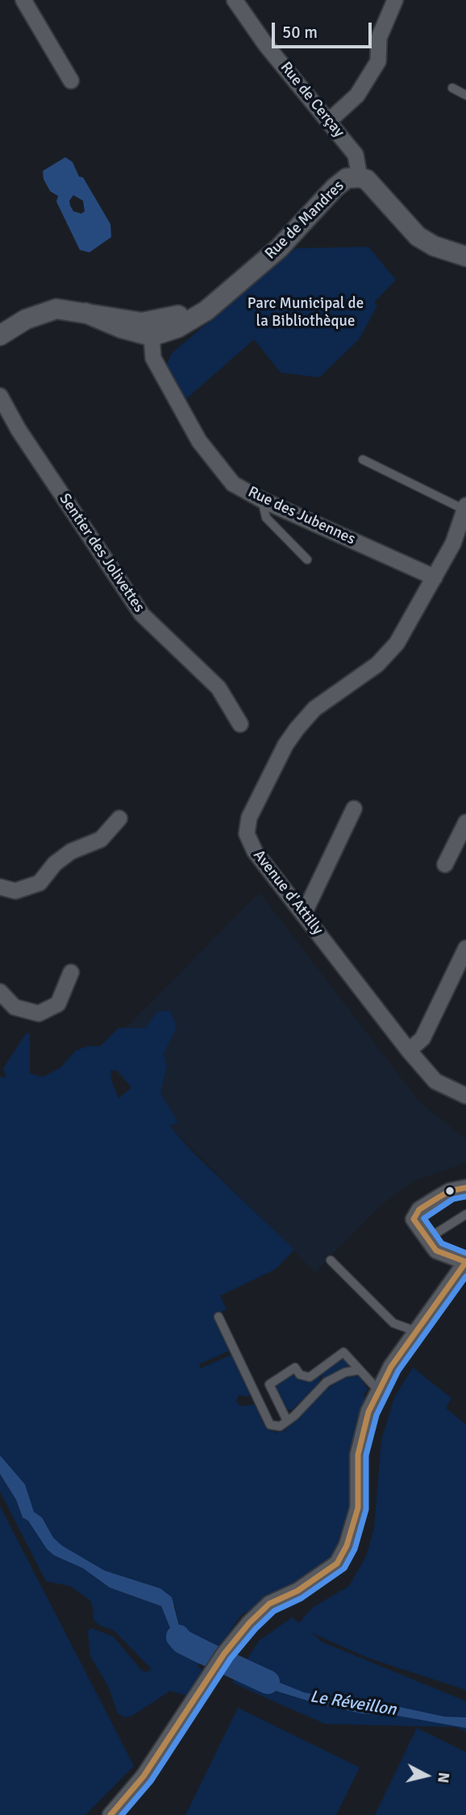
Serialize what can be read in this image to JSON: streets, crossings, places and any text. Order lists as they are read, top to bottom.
{
  "streets": {
    "street": [
      "Rue de Cerçay",
      "Rue de Mandres",
      "Rue des Jubennes",
      "Sentier des Jolivettes",
      "Avenue d'Attilly"
    ]
  },
  "crossings": [
    ["Rue de Cerçay", "Rue de Mandres"],
    ["Rue de Mandres", "Rue des Jubennes"],
    ["Rue des Jubennes", "Avenue d'Attilly"]
  ],
  "water": ["Le Réveillon"],
  "parks": ["Parc Municipal de la Bibliothèque"],
  "scale_bar": "50 m",
  "north": "right"
}
